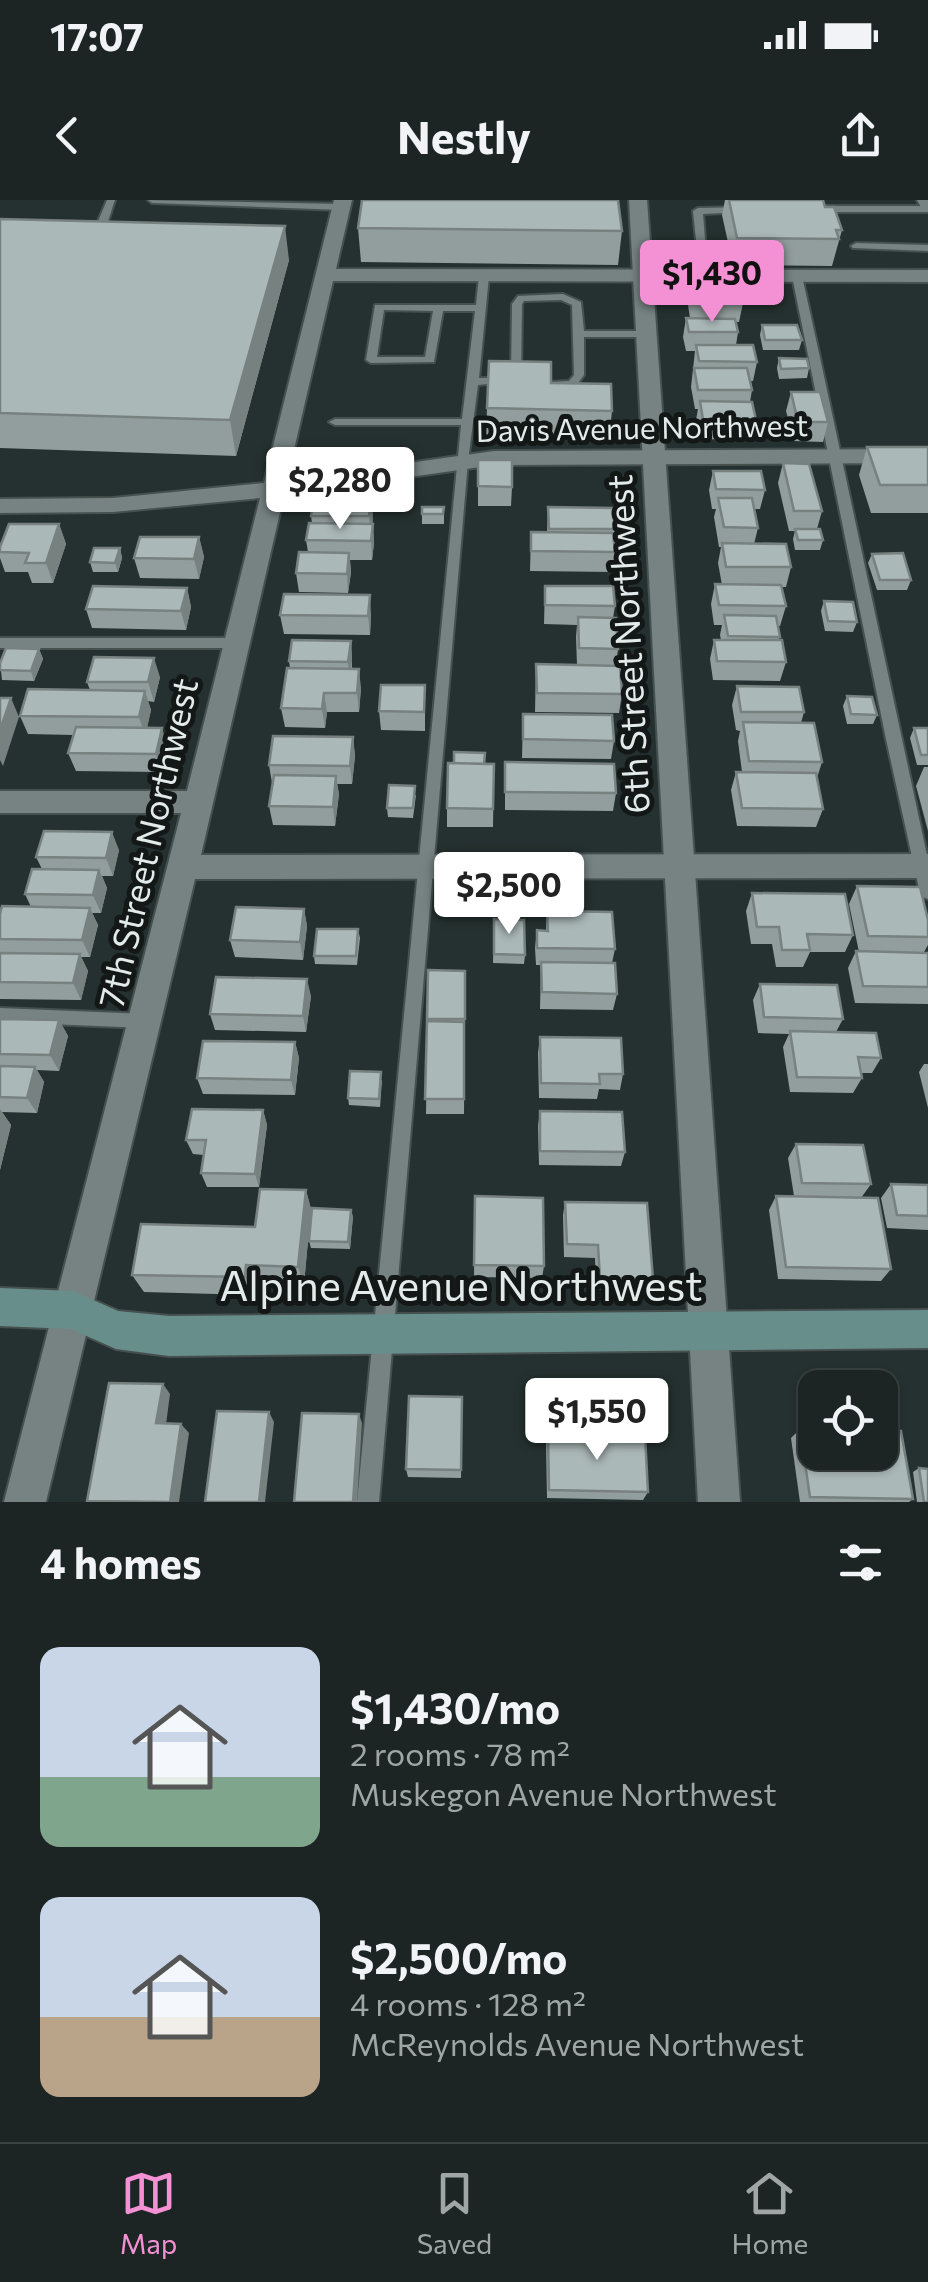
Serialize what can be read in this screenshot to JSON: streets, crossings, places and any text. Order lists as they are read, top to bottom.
{
  "streets": {
    "main road": ["Alpine Avenue Northwest"],
    "street": ["Davis Avenue Northwest", "6th Street Northwest", "7th Street Northwest"]
  },
  "crossings": [
    ["Davis Avenue Northwest", "6th Street Northwest"],
    ["Davis Avenue Northwest", "7th Street Northwest"],
    ["6th Street Northwest", "Alpine Avenue Northwest"],
    ["7th Street Northwest", "Alpine Avenue Northwest"]
  ],
  "page": {
    "status": "17:07",
    "header": "Nestly",
    "price": [
      "$1,430",
      "$2,280",
      "$2,500",
      "$1,550"
    ],
    "heading": "4 homes",
    "list": [
      {
        "name": "$1,430/mo",
        "note": "2 rooms · 78 m² · Muskegon Avenue Northwest"
      },
      {
        "name": "$2,500/mo",
        "note": "4 rooms · 128 m² · McReynolds Avenue Northwest"
      }
    ],
    "tabs": ["Map", "Saved", "Home"]
  }
}
